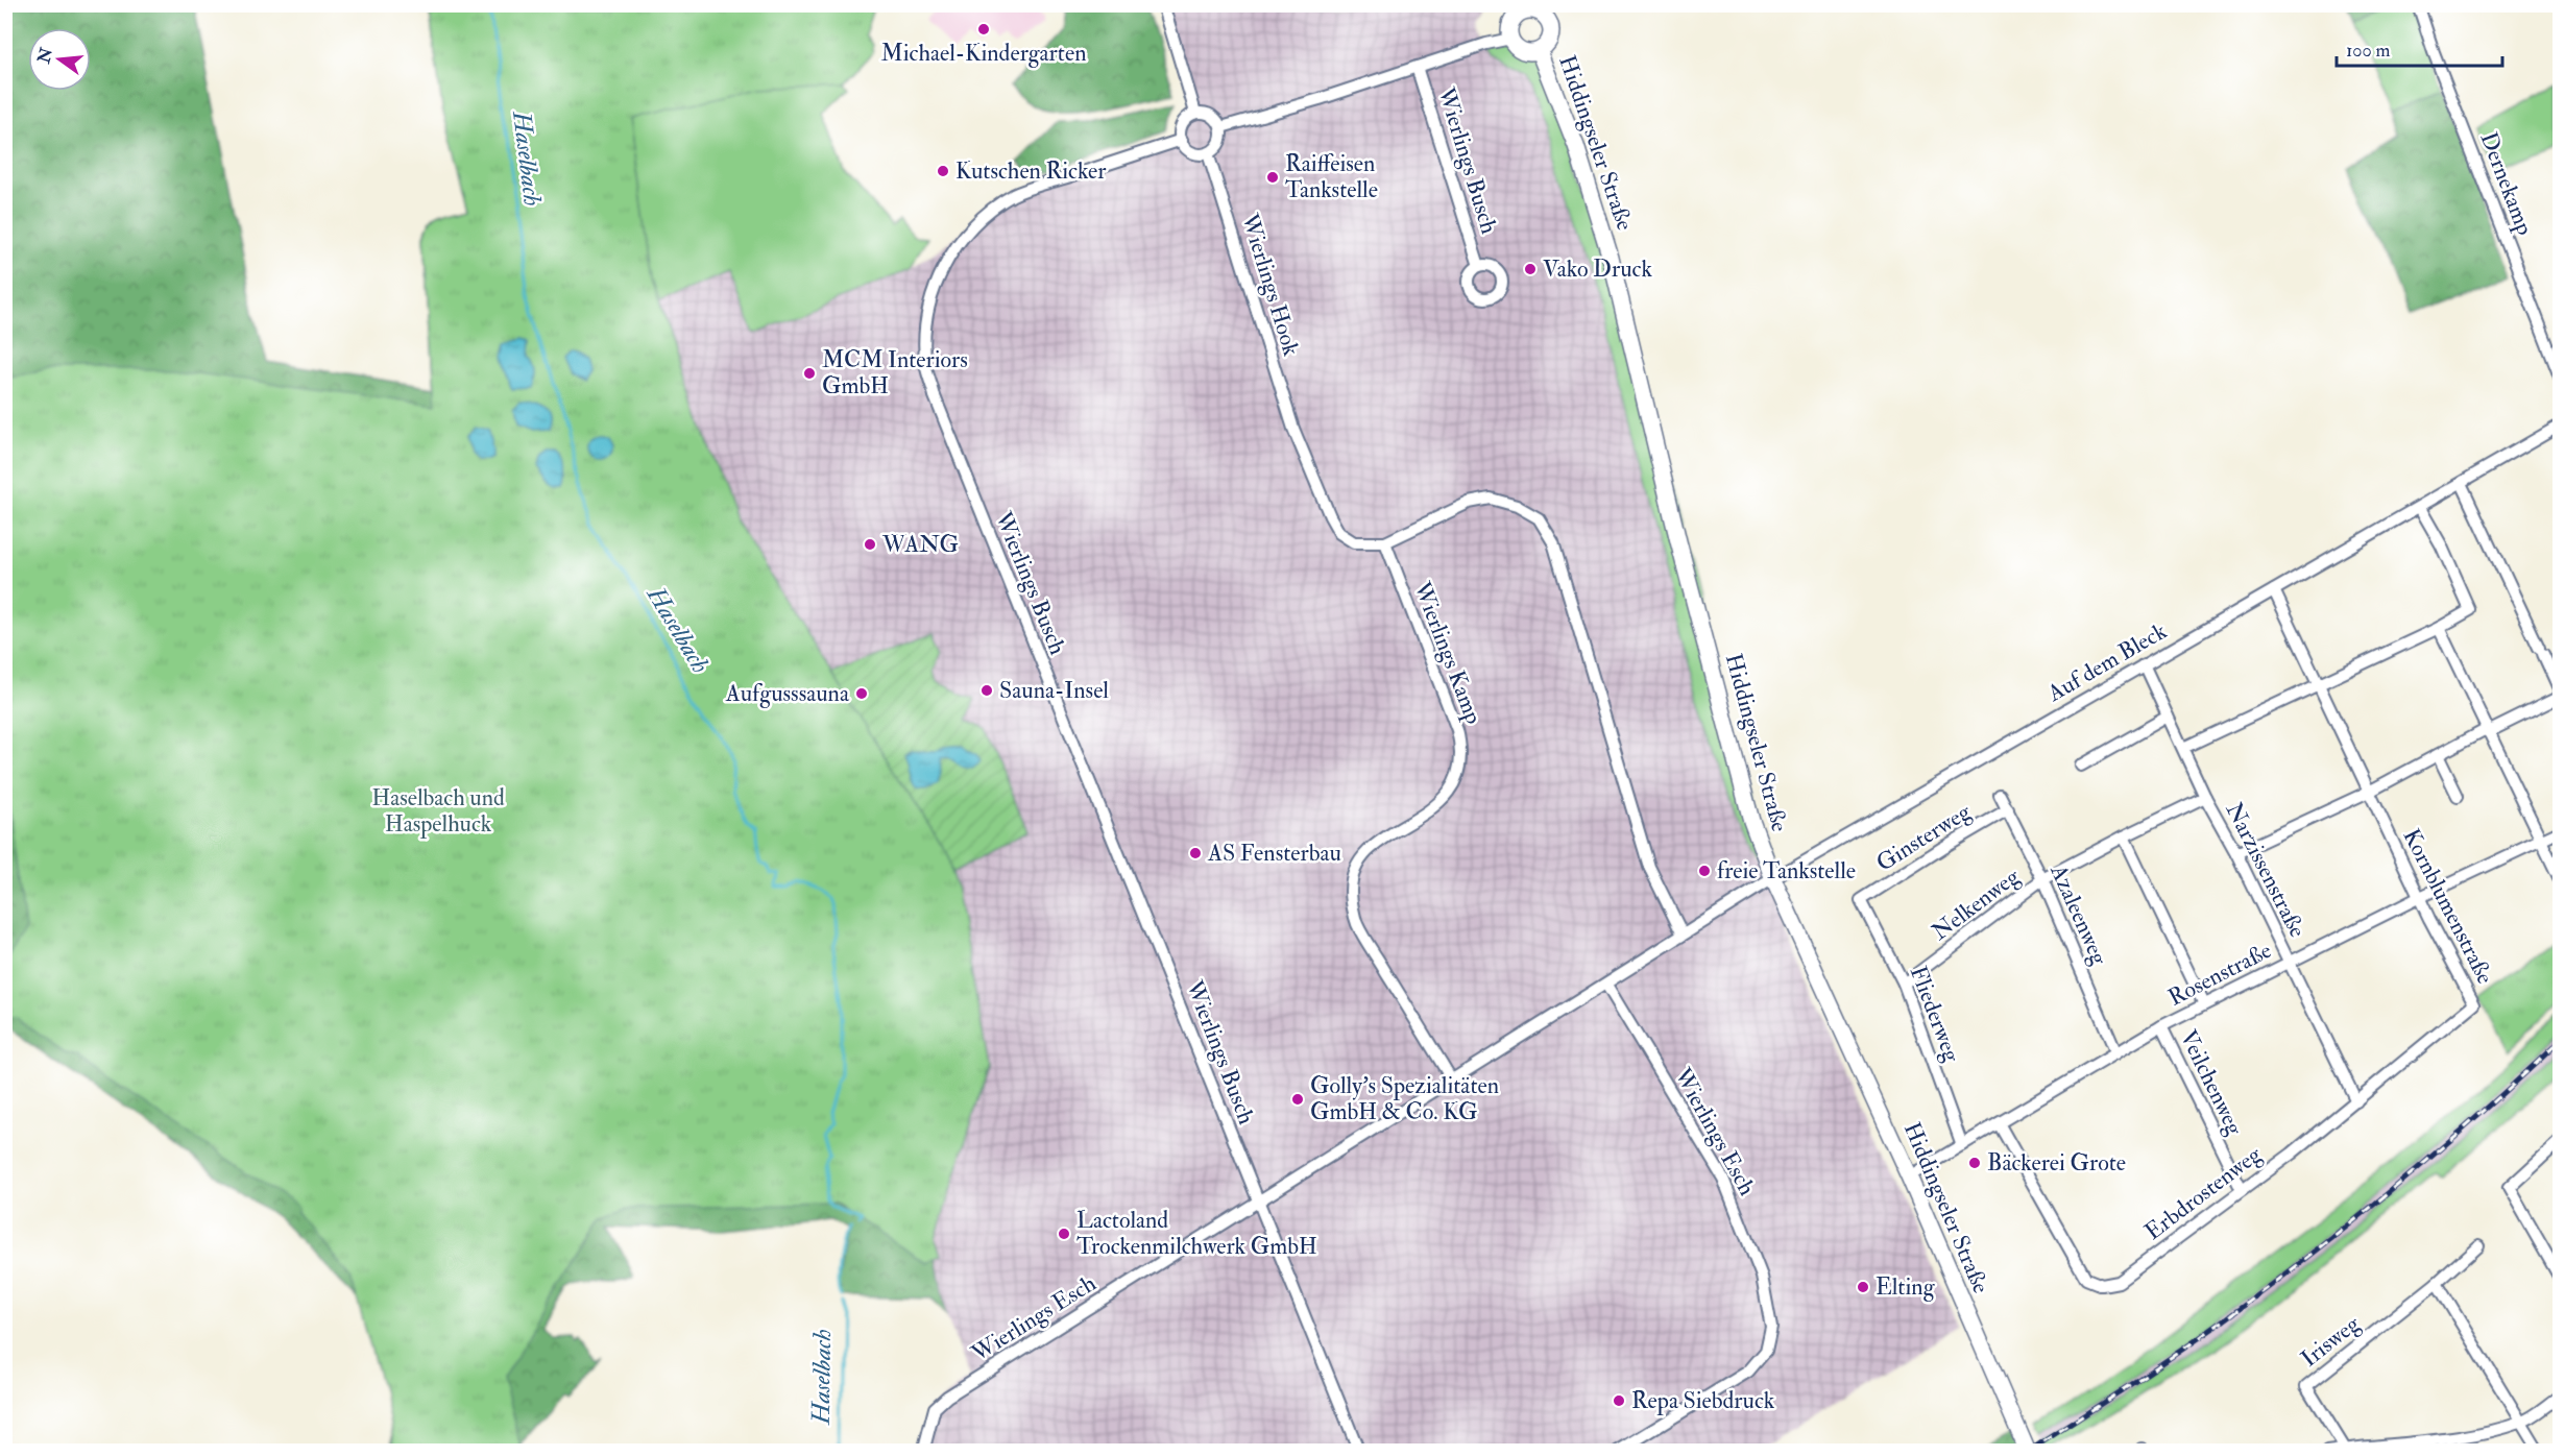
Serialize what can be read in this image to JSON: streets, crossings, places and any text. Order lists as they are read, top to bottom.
{
  "streets": {
    "street": [
      "Hiddingseler Straße",
      "Wierlings Busch",
      "Dernekamp",
      "Wierlings Hook",
      "Wierlings Kamp",
      "Auf dem Bleck",
      "Ginsterweg",
      "Narzissenstraße",
      "Nelkenweg",
      "Kornblumenstraße",
      "Azaleenweg",
      "Rosenstraße",
      "Fliederweg",
      "Veilchenweg",
      "Wierlings Esch",
      "Erbdrostenweg",
      "Irisweg"
    ]
  },
  "crossings": [
    ["Hiddingseler Straße", "Wierlings Busch"],
    ["Hiddingseler Straße", "Auf dem Bleck"],
    ["Hiddingseler Straße", "Rosenstraße"],
    ["Hiddingseler Straße", "Wierlings Esch"],
    ["Wierlings Busch", "Wierlings Hook"],
    ["Wierlings Busch", "Wierlings Esch"],
    ["Wierlings Hook", "Wierlings Kamp"],
    ["Wierlings Kamp", "Wierlings Esch"],
    ["Auf dem Bleck", "Narzissenstraße"],
    ["Auf dem Bleck", "Kornblumenstraße"],
    ["Auf dem Bleck", "Wierlings Esch"],
    ["Ginsterweg", "Azaleenweg"],
    ["Ginsterweg", "Fliederweg"],
    ["Narzissenstraße", "Nelkenweg"],
    ["Narzissenstraße", "Azaleenweg"],
    ["Narzissenstraße", "Rosenstraße"],
    ["Nelkenweg", "Azaleenweg"],
    ["Nelkenweg", "Fliederweg"],
    ["Kornblumenstraße", "Rosenstraße"],
    ["Kornblumenstraße", "Erbdrostenweg"],
    ["Azaleenweg", "Rosenstraße"],
    ["Rosenstraße", "Fliederweg"],
    ["Rosenstraße", "Veilchenweg"],
    ["Rosenstraße", "Erbdrostenweg"],
    ["Veilchenweg", "Erbdrostenweg"]
  ],
  "water": ["Haselbach"],
  "parks": ["Haselbach und Haspelhuck"],
  "places": [
    "Michael-Kindergarten",
    "Kutschen Ricker",
    "Raiffeisen Tankstelle",
    "Vako Druck",
    "MCM Interiors GmbH",
    "WANG",
    "Sauna-Insel",
    "Aufgusssauna",
    "AS Fensterbau",
    "freie Tankstelle",
    "Golly's Spezialitäten GmbH & Co. KG",
    "Bäckerei Grote",
    "Lactoland Trockenmilchwerk GmbH",
    "Elting",
    "Repa Siebdruck"
  ],
  "scale_bar": "100 m",
  "north": "left"
}
